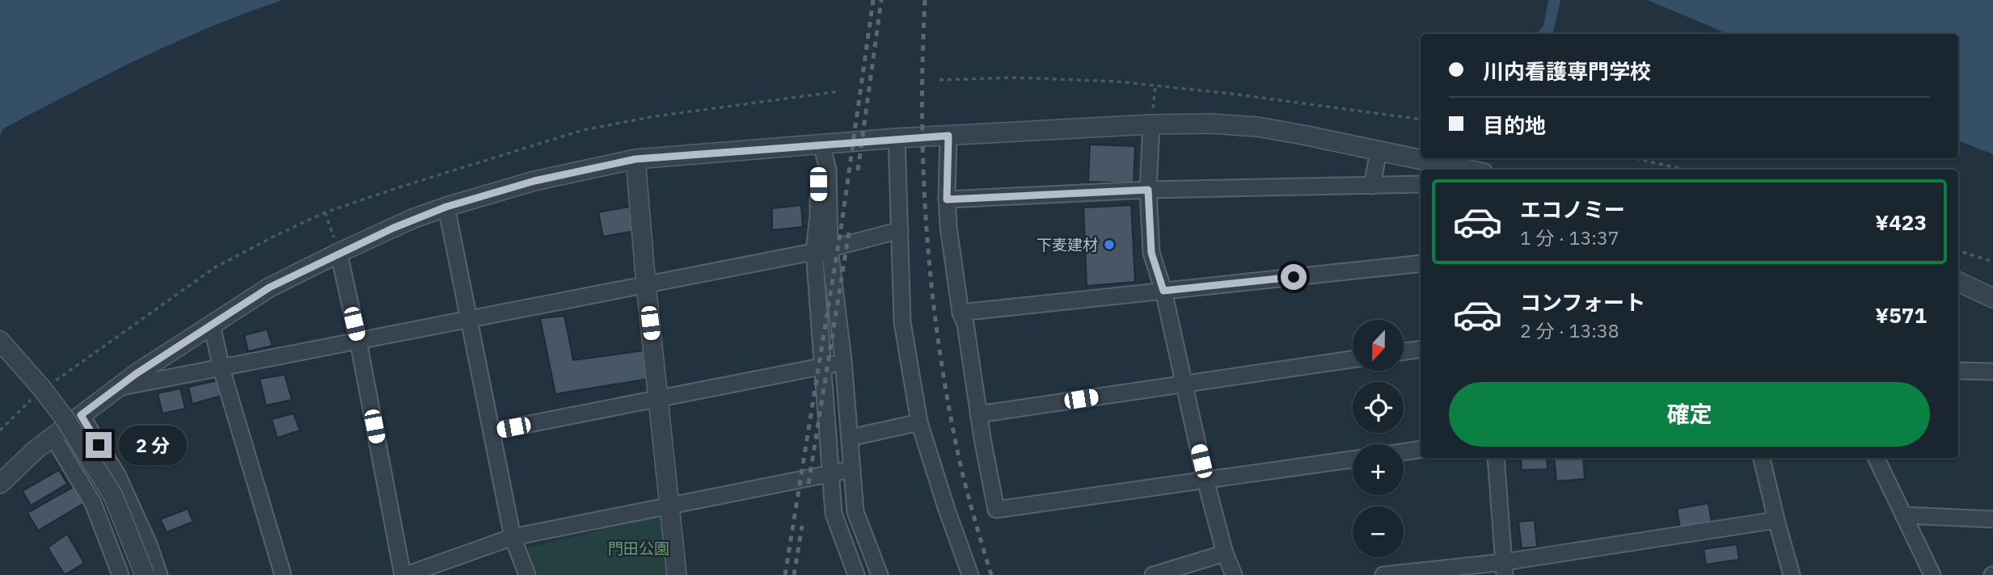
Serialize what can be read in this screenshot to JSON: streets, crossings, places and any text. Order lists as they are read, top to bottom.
{
  "parks": ["門田公園"],
  "places": ["下麦建材"],
  "north": "bottom",
  "page": {
    "banner": ["川内看護専門学校", "目的地"],
    "list": [
      {
        "name": "エコノミー",
        "note": "1 分 · 13:37",
        "value": "¥423"
      },
      {
        "name": "コンフォート",
        "note": "2 分 · 13:38",
        "value": "¥571"
      }
    ],
    "map_buttons": ["+", "−"],
    "buttons": "確定",
    "bubble": "2 分"
  }
}
